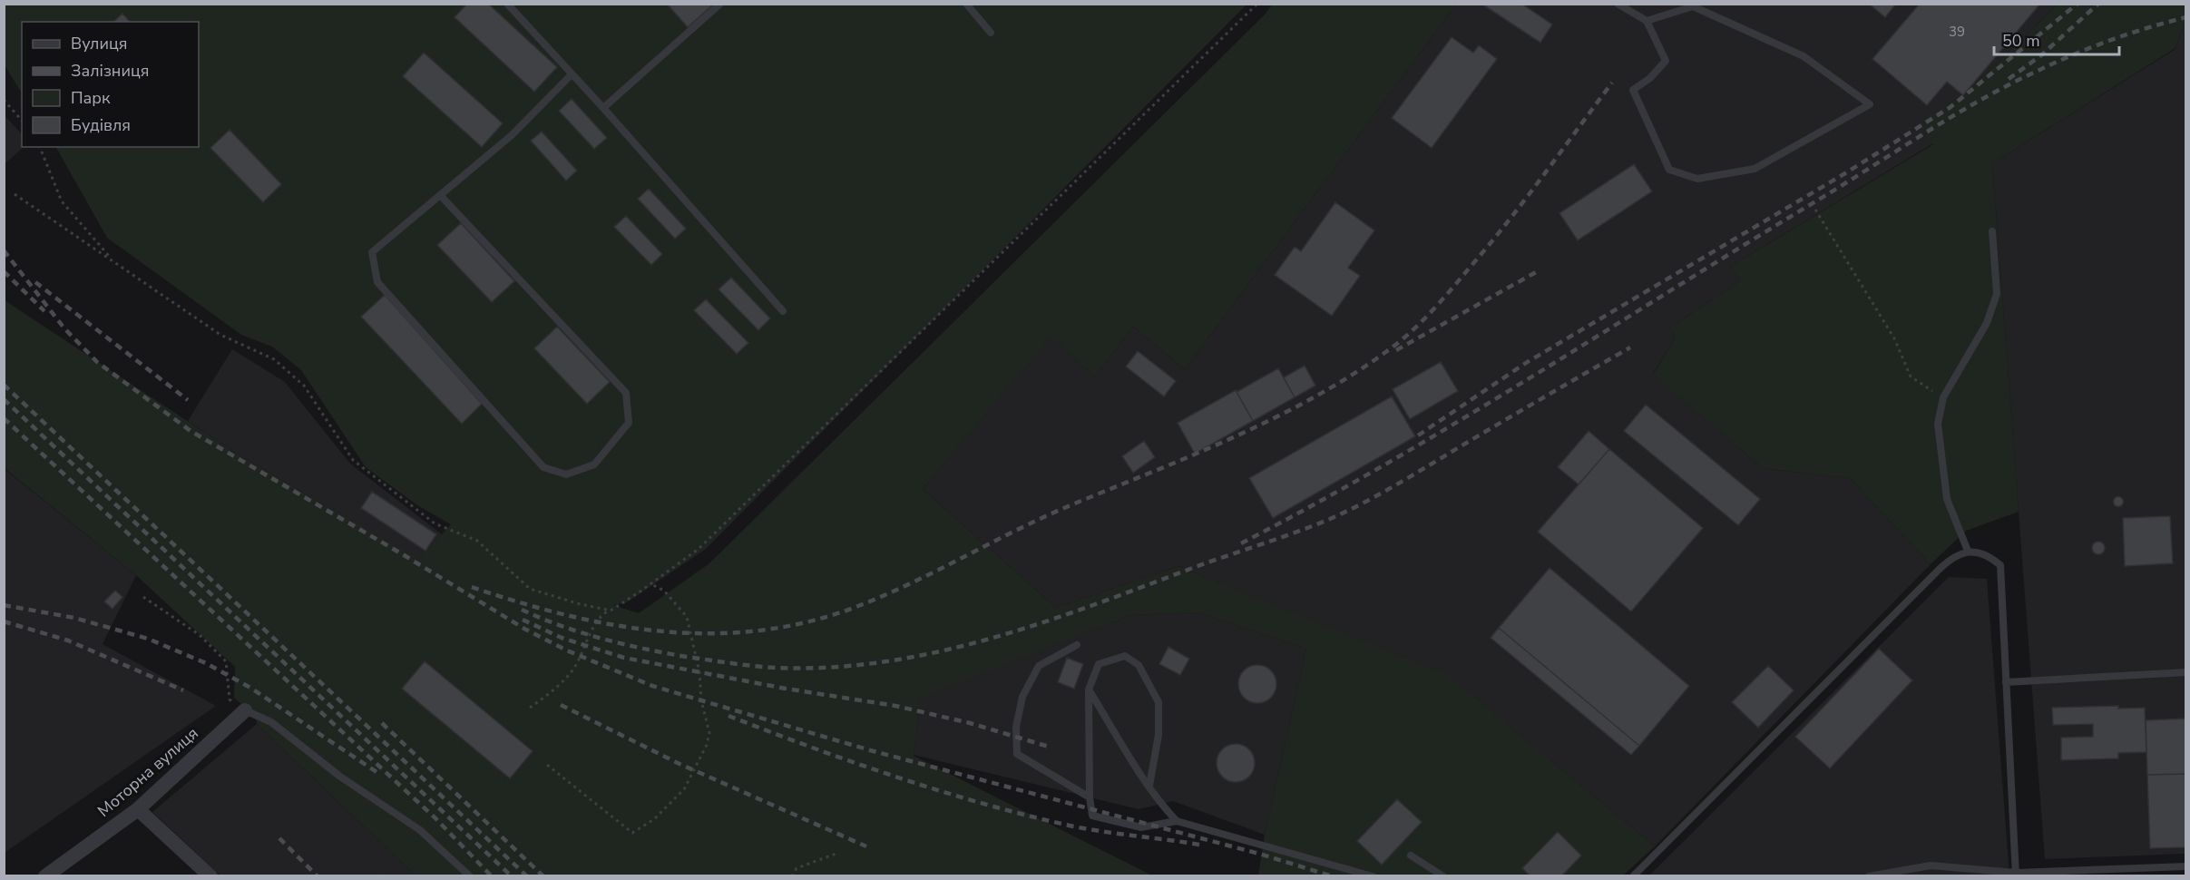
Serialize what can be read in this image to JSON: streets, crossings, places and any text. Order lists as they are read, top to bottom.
{
  "streets": {
    "street": ["Моторна вулиця"]
  },
  "house_numbers": ["39"],
  "legend": [
    "Вулиця",
    "Залізниця",
    "Парк",
    "Будівля"
  ],
  "scale_bar": "50 m"
}
